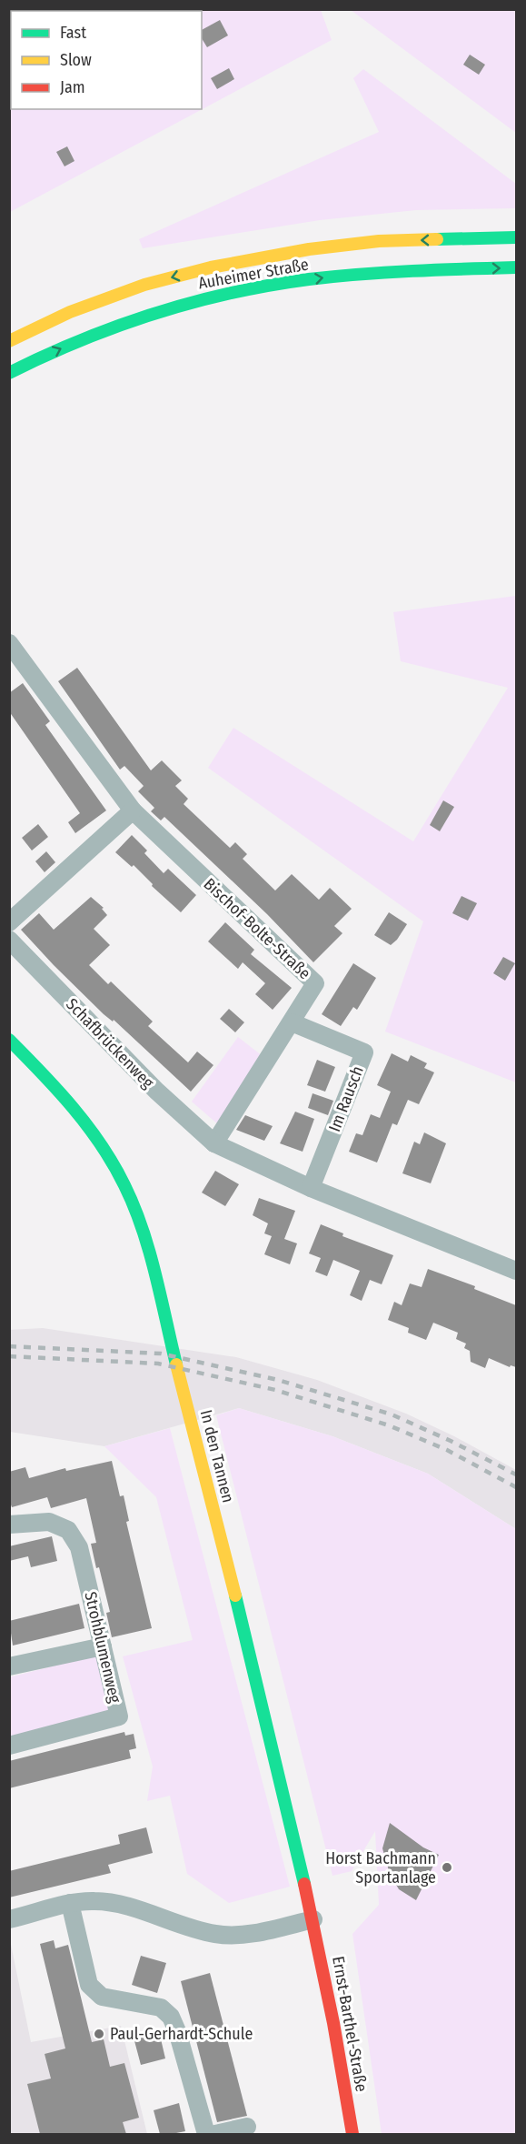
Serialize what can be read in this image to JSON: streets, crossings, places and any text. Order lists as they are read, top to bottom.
{
  "streets": {
    "street": [
      "Auheimer Straße",
      "Bischof-Bolte-Straße",
      "Schafbrückenweg",
      "Im Rausch",
      "In den Tannen",
      "Strohblumenweg",
      "Ernst-Barthel-Straße"
    ]
  },
  "crossings": [
    ["Bischof-Bolte-Straße", "Schafbrückenweg"],
    ["Bischof-Bolte-Straße", "Im Rausch"],
    ["In den Tannen", "Ernst-Barthel-Straße"]
  ],
  "places": ["Horst Bachmann Sportanlage", "Paul-Gerhardt-Schule"],
  "legend": ["Fast", "Slow", "Jam"]
}
